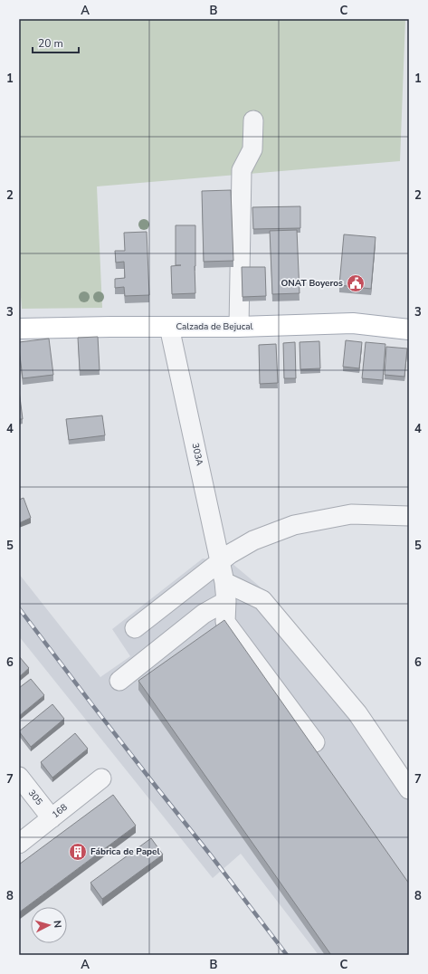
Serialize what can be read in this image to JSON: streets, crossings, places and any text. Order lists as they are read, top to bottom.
{
  "streets": {
    "main road": ["Calzada de Bejucal"],
    "street": ["303A", "305", "168"]
  },
  "crossings": [
    ["Calzada de Bejucal", "303A"],
    ["305", "168"]
  ],
  "places": {
    "public building": ["ONAT Boyeros"],
    "building": ["Fábrica de Papel"]
  },
  "scale_bar": "20 m",
  "north": "right",
  "grid": {
    "columns": ["A", "B", "C"],
    "rows": [
      "1",
      "2",
      "3",
      "4",
      "5",
      "6",
      "7",
      "8"
    ]
  }
}
